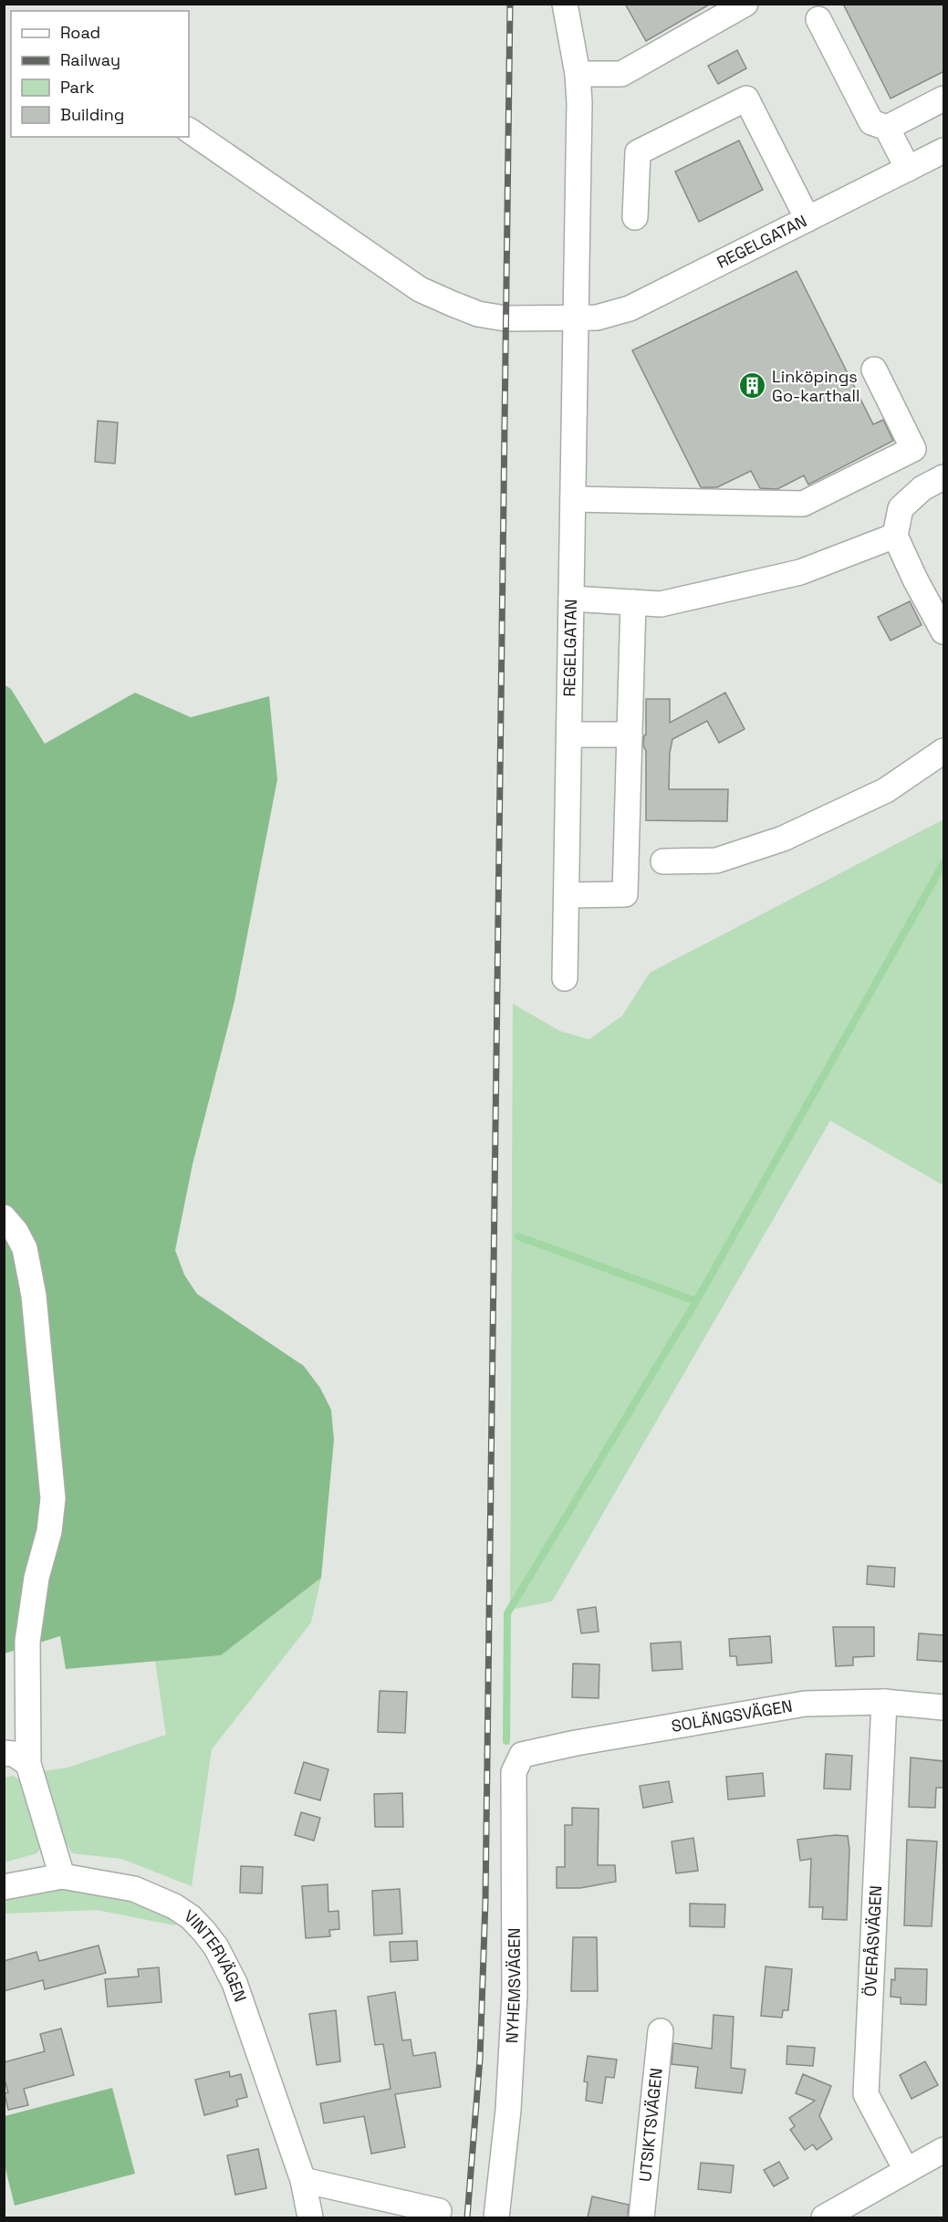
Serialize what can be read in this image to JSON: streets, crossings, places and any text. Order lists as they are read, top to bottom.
{
  "streets": {
    "street": [
      "REGELGATAN",
      "SOLÄNGSVÄGEN",
      "ÖVERÅSVÄGEN",
      "VINTERVÄGEN",
      "NYHEMSVÄGEN",
      "UTSIKTSVÄGEN"
    ]
  },
  "crossings": [
    ["SOLÄNGSVÄGEN", "ÖVERÅSVÄGEN"],
    ["SOLÄNGSVÄGEN", "NYHEMSVÄGEN"]
  ],
  "places": {
    "building": ["Linköpings Go-karthall"]
  },
  "legend": [
    "Road",
    "Railway",
    "Park",
    "Building"
  ]
}
